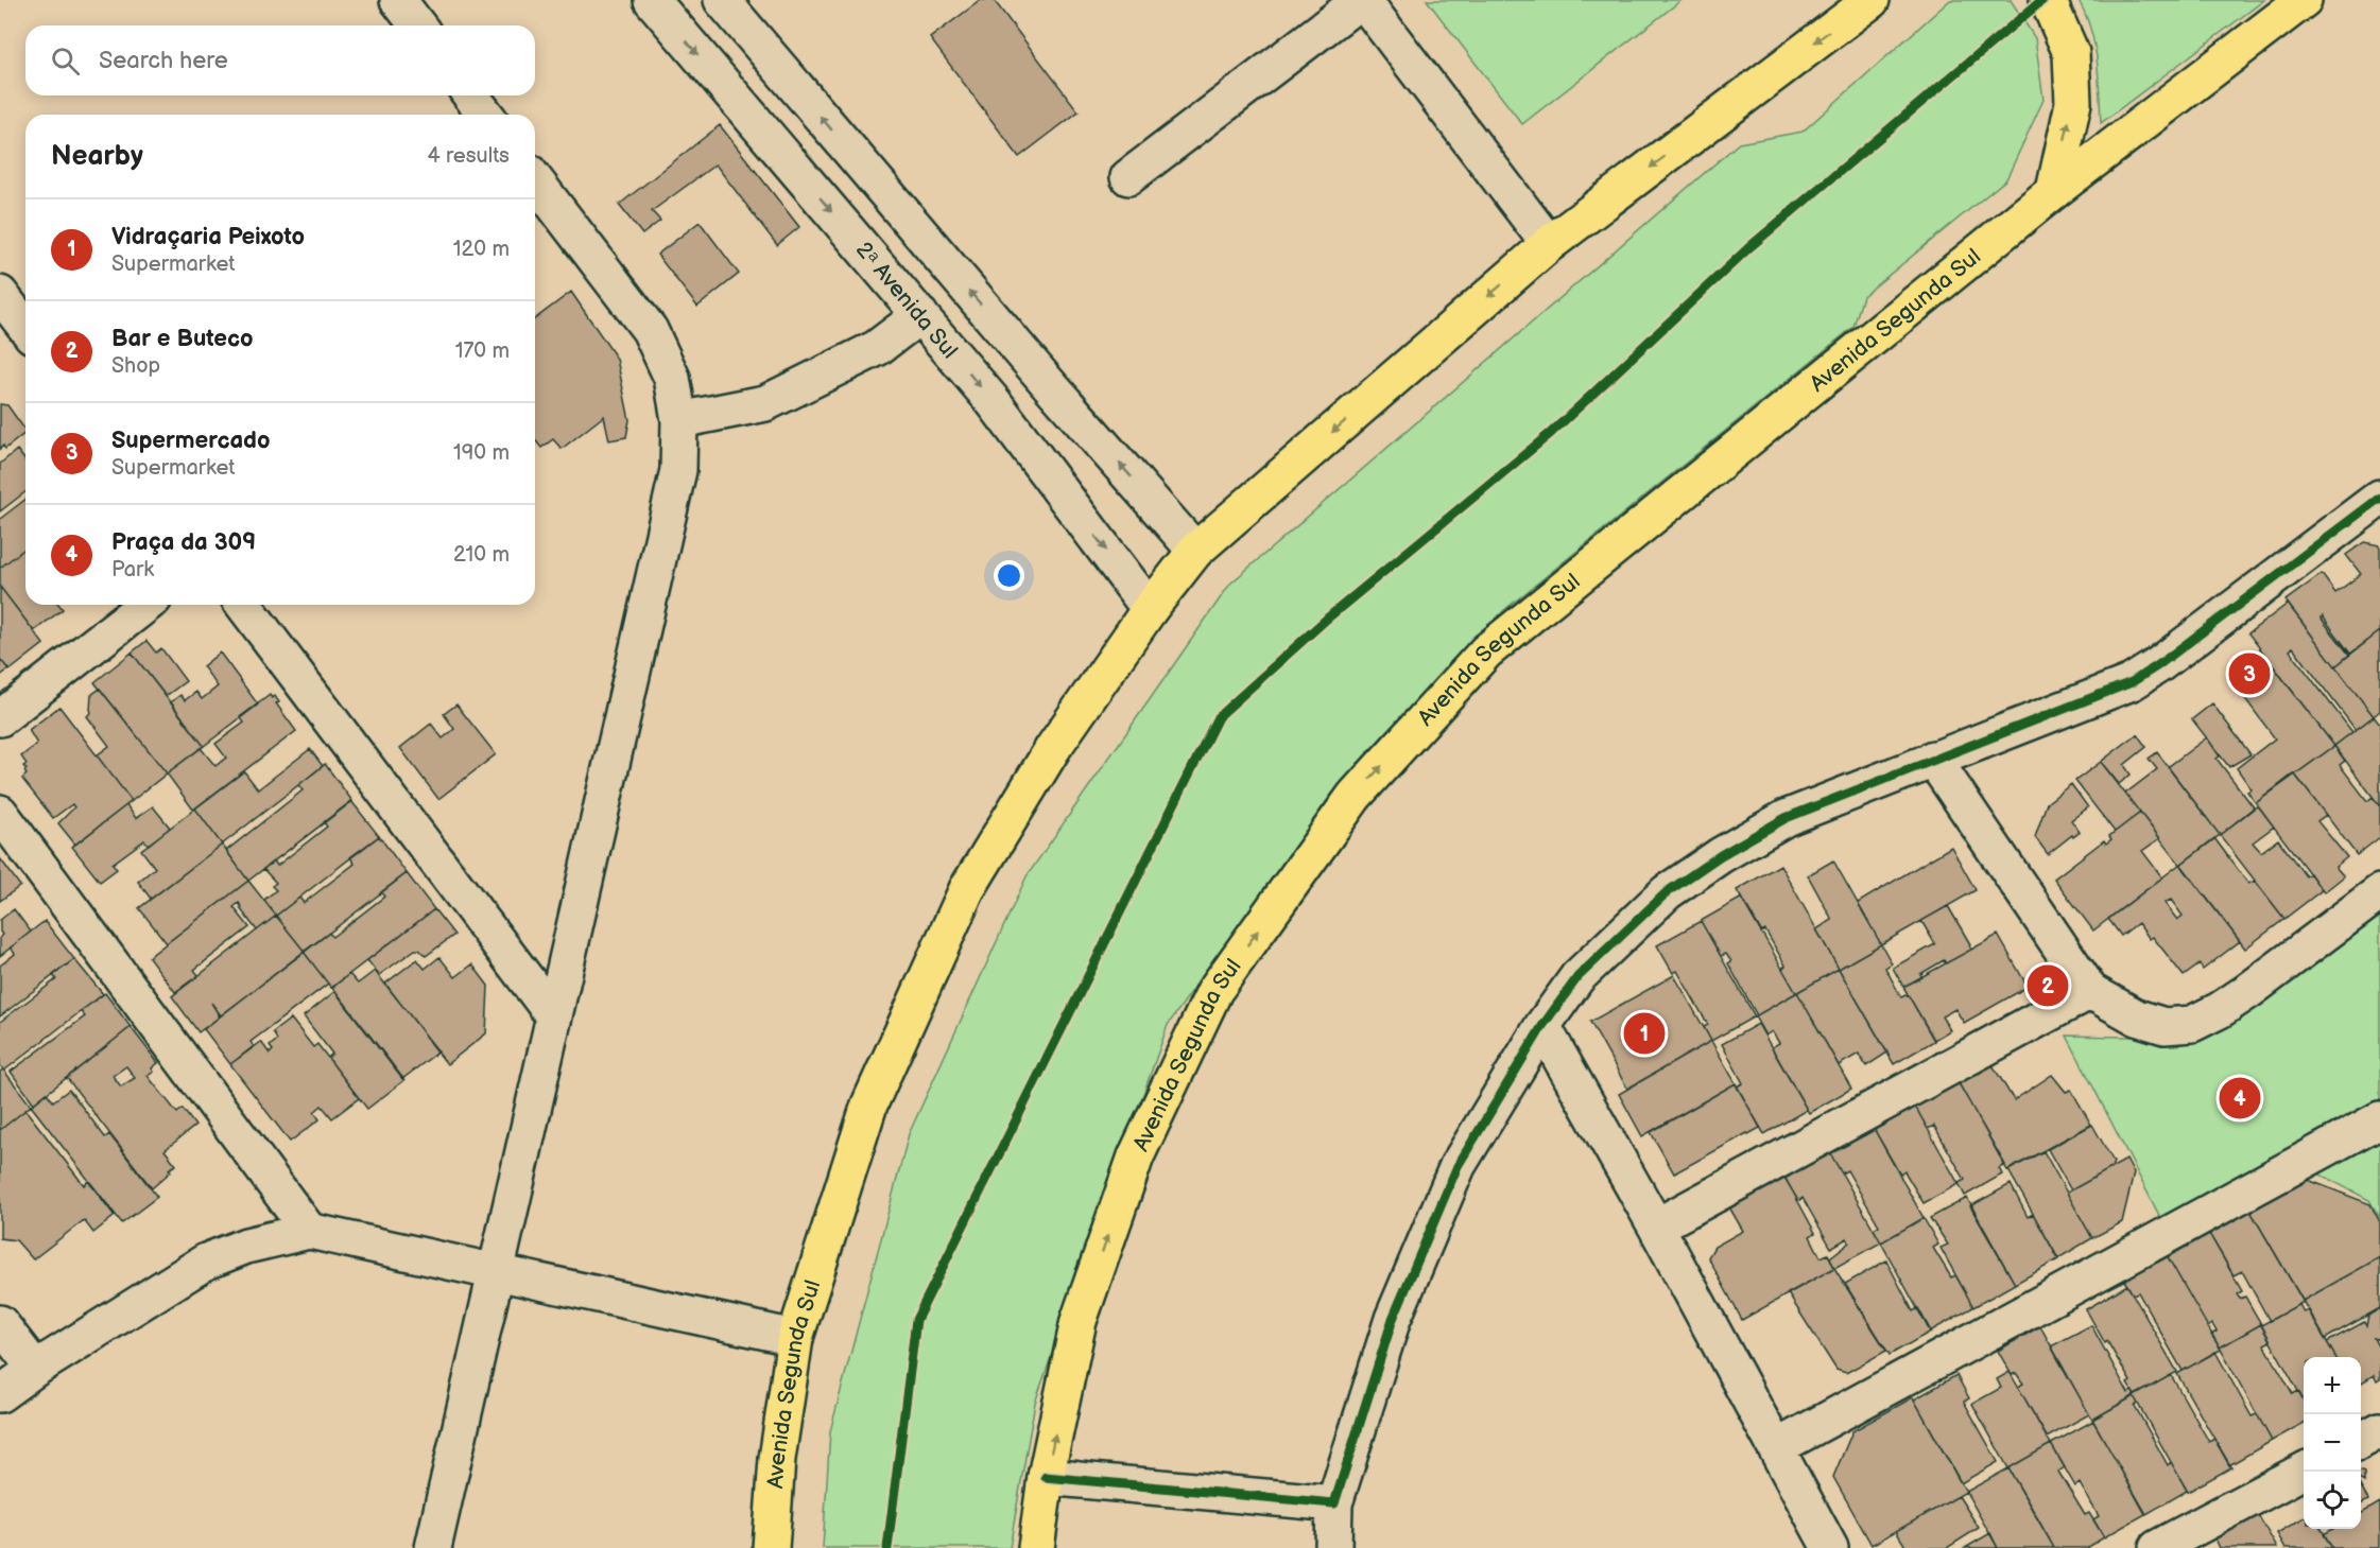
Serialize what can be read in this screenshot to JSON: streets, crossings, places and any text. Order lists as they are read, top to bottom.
{
  "streets": {
    "main road": ["Avenida Segunda Sul"],
    "street": ["2ᵃ Avenida Sul"]
  },
  "crossings": [
    ["2ᵃ Avenida Sul", "Avenida Segunda Sul"]
  ],
  "page": {
    "search": "Search here",
    "heading": ["Nearby", "4 results"],
    "list": [
      {
        "mark": "1",
        "name": "Vidraçaria Peixoto",
        "note": "Supermarket",
        "value": "120 m"
      },
      {
        "mark": "2",
        "name": "Bar e Buteco",
        "note": "Shop",
        "value": "170 m"
      },
      {
        "mark": "3",
        "name": "Supermercado",
        "note": "Supermarket",
        "value": "190 m"
      },
      {
        "mark": "4",
        "name": "Praça da 309",
        "note": "Park",
        "value": "210 m"
      }
    ],
    "pins": [
      "3",
      "2",
      "1",
      "4"
    ],
    "map_buttons": ["+", "−"]
  }
}
